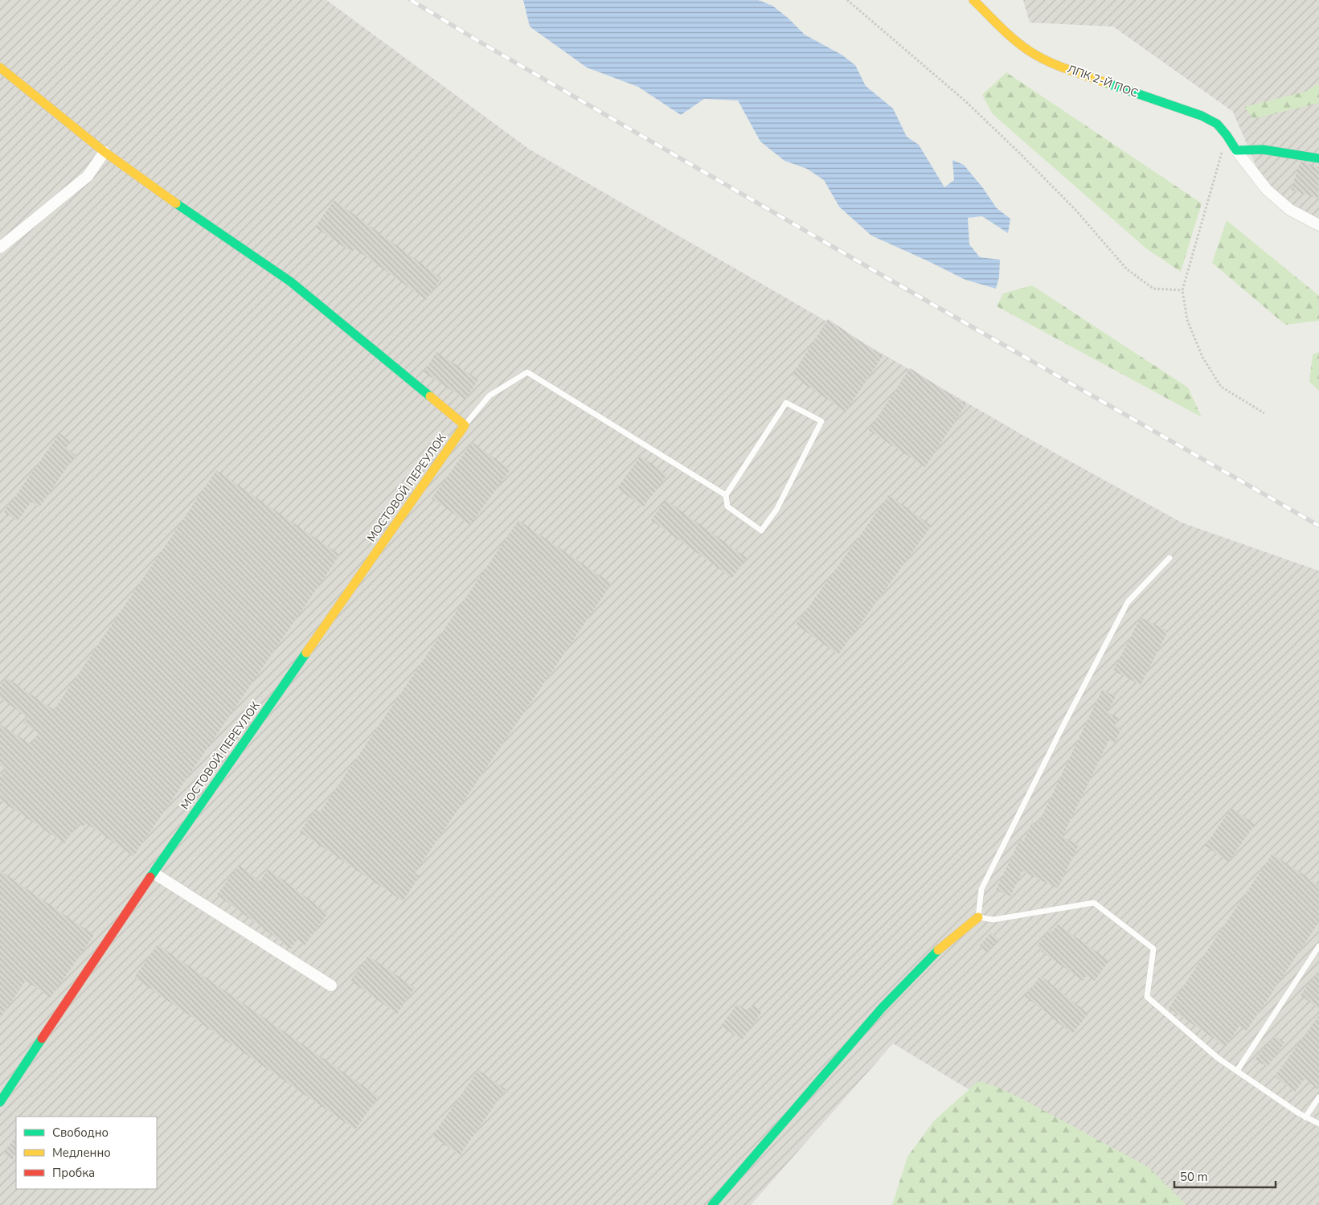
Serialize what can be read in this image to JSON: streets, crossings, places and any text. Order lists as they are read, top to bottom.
{
  "streets": {
    "street": ["ЛПК 2-Й ПОС", "МОСТОВОЙ ПЕРЕУЛОК"]
  },
  "legend": ["Свободно", "Медленно", "Пробка"],
  "scale_bar": "50 m"
}
